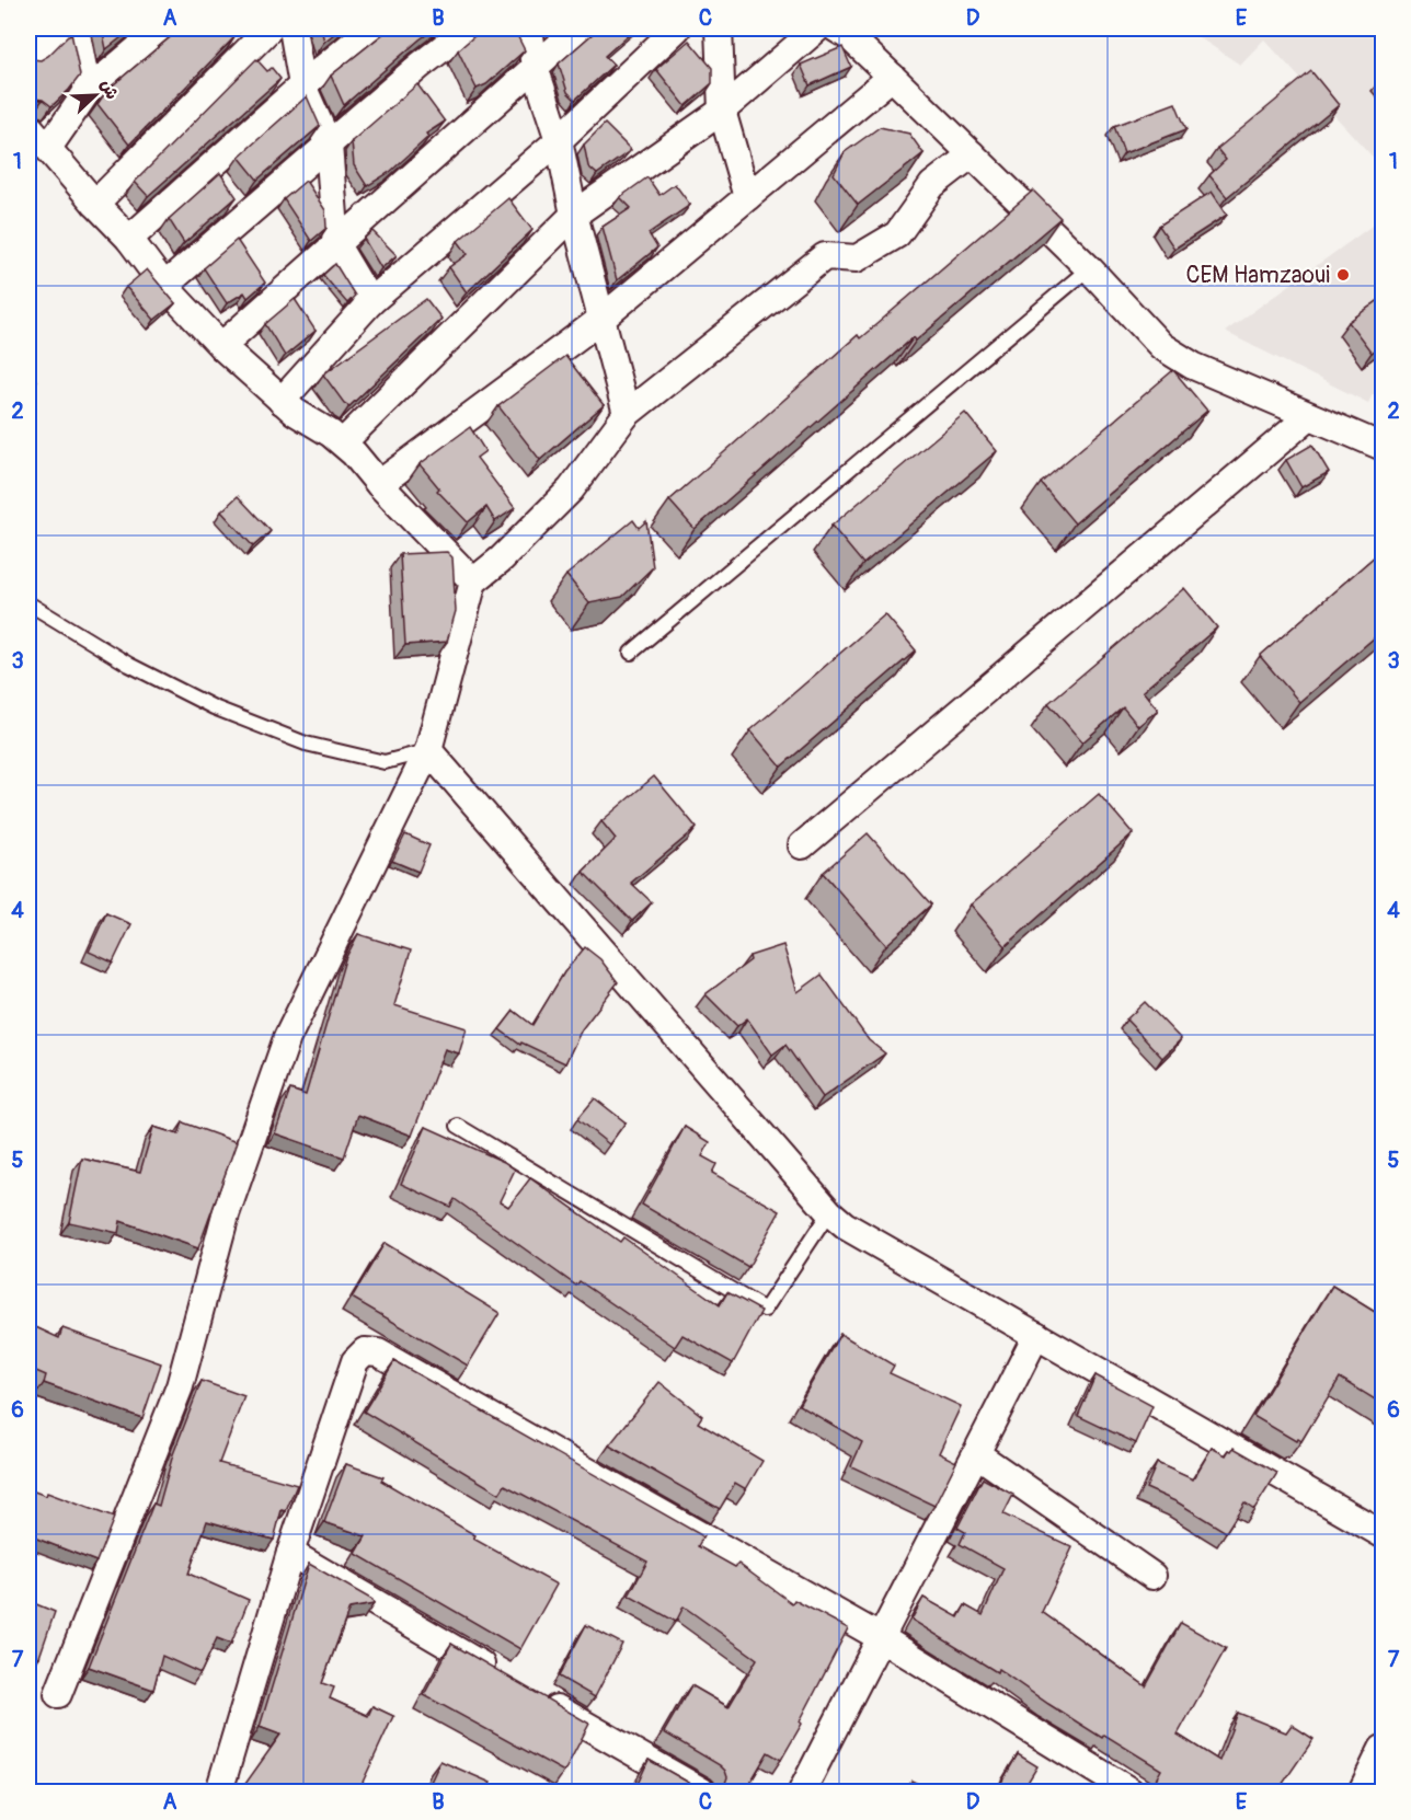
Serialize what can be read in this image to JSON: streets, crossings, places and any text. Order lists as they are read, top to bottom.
{
  "places": ["CEM Hamzaoui"],
  "north": "top right",
  "grid": {
    "columns": [
      "A",
      "B",
      "C",
      "D",
      "E"
    ],
    "rows": [
      "1",
      "2",
      "3",
      "4",
      "5",
      "6",
      "7"
    ]
  }
}
